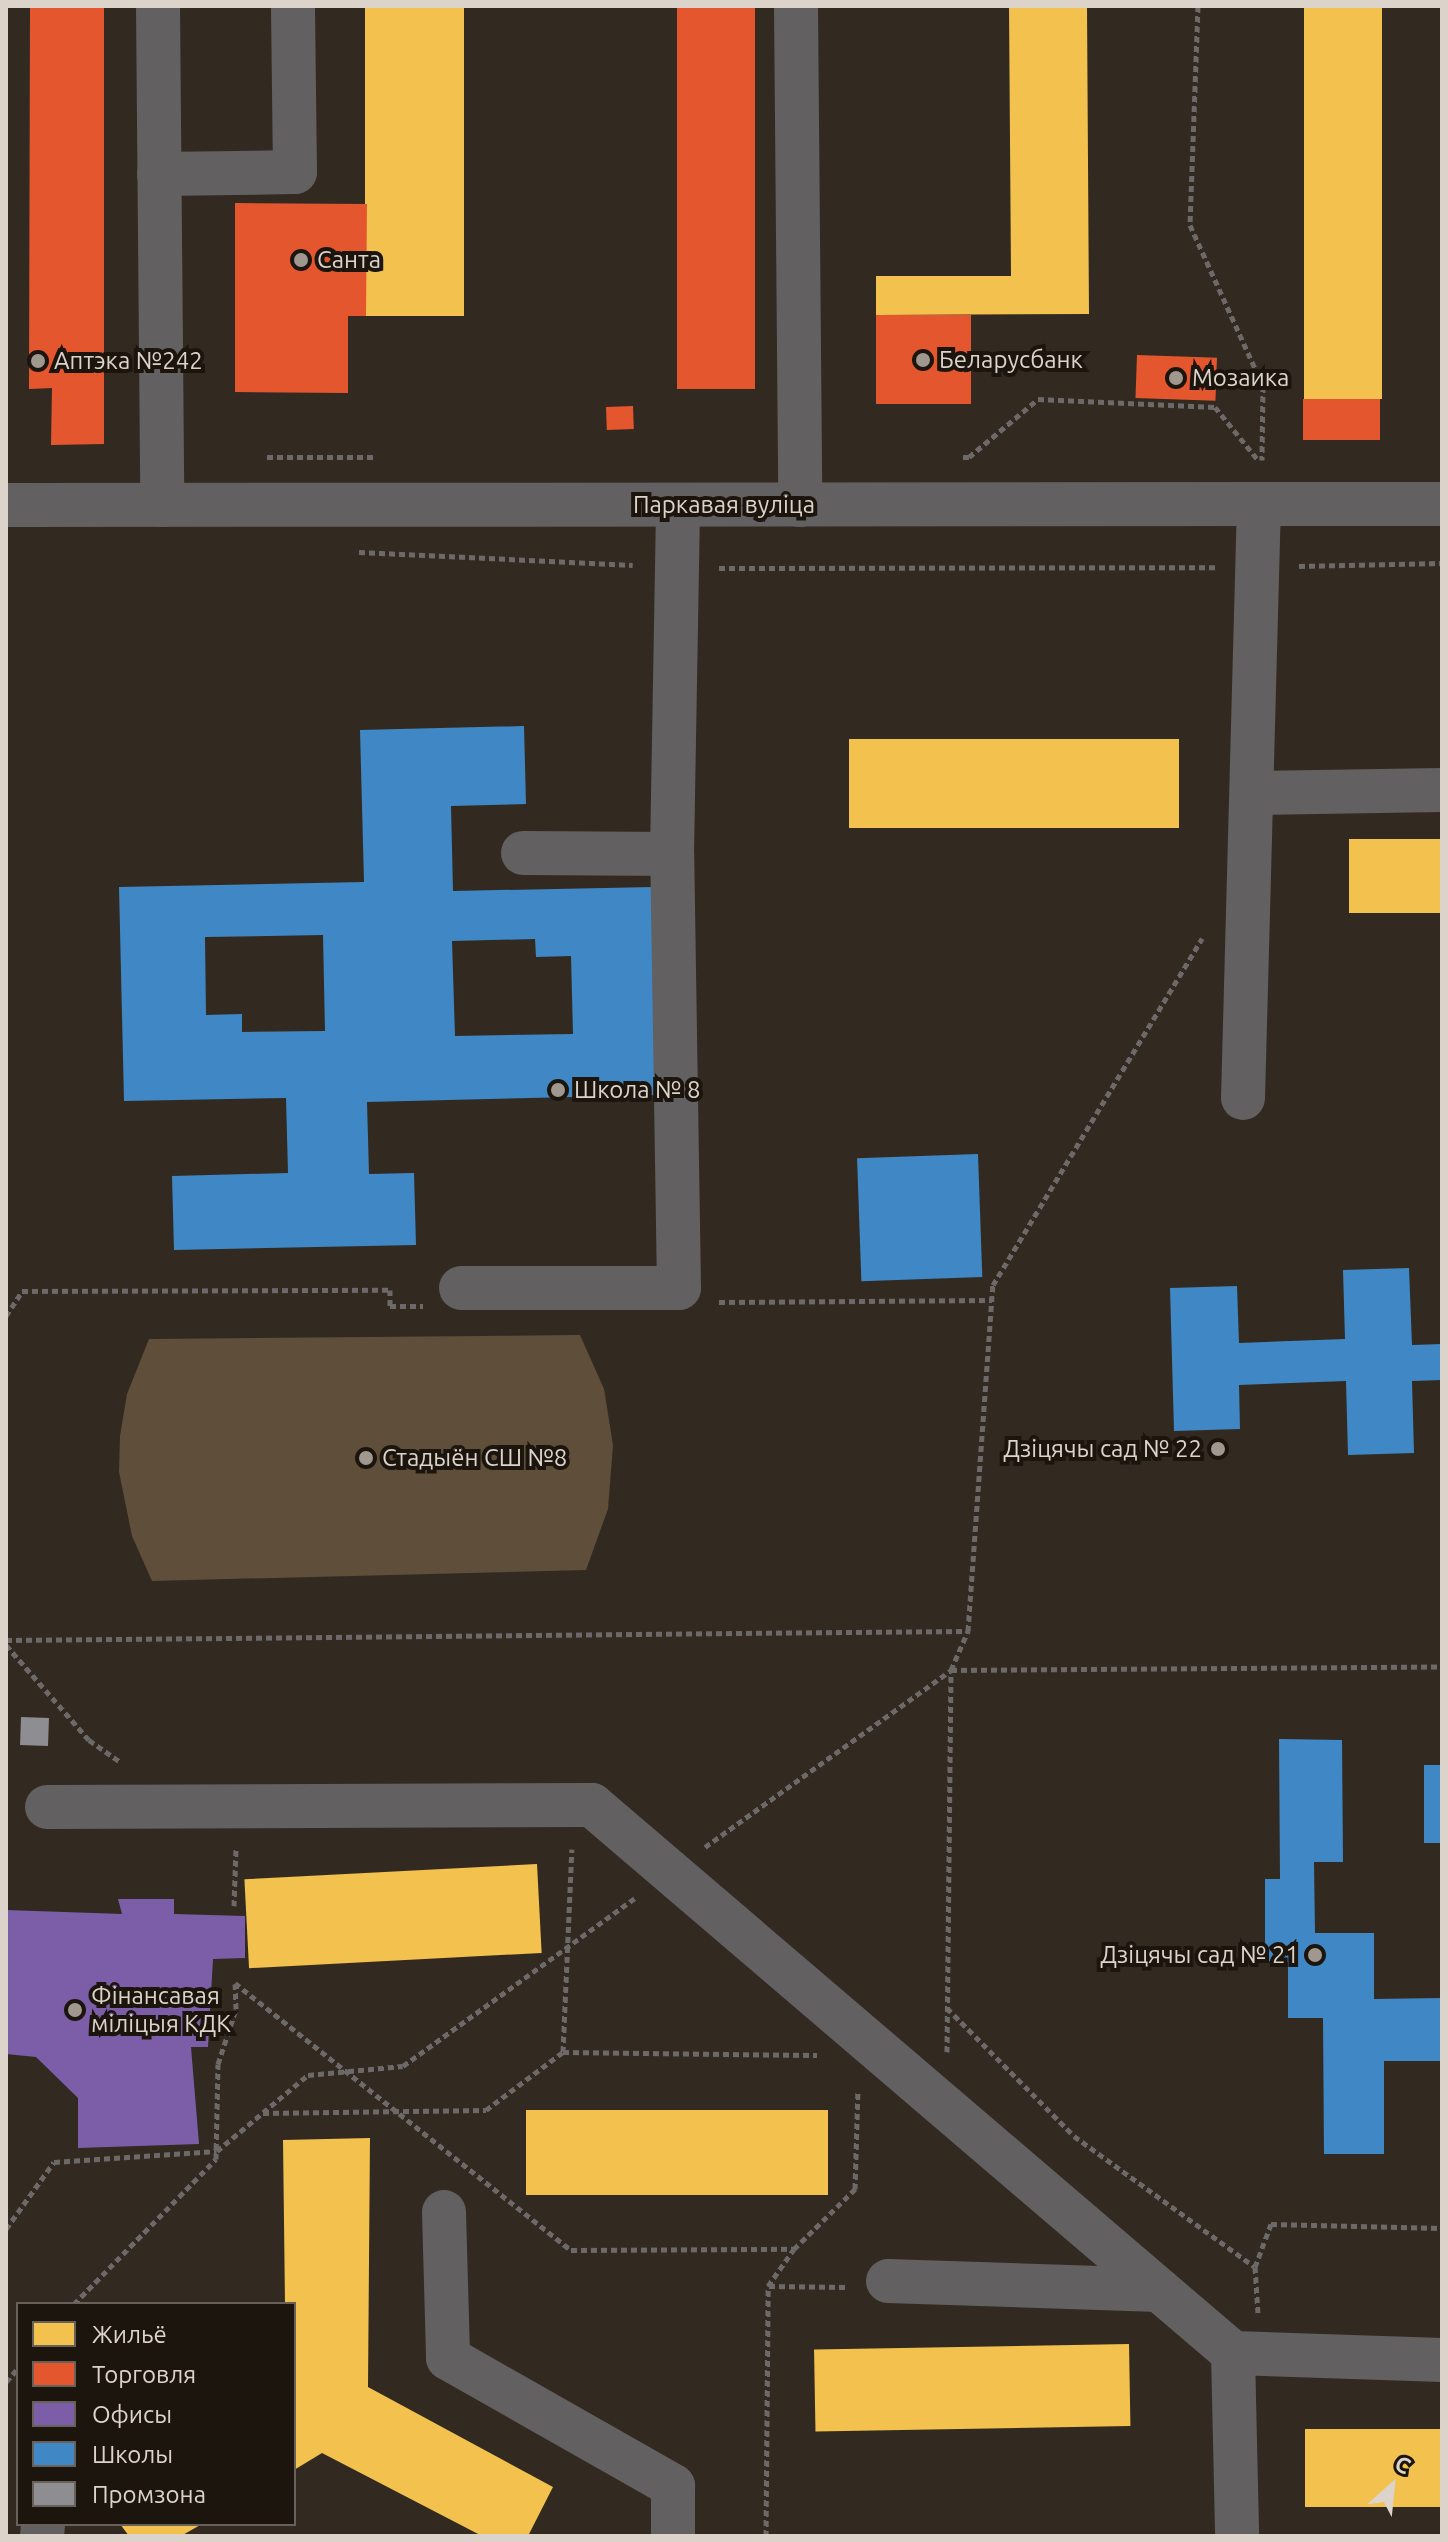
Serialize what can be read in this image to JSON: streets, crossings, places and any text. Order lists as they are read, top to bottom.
{
  "streets": {
    "street": ["Паркавая вуліца"]
  },
  "places": [
    "Санта",
    "Беларусбанк",
    "Аптэка №242",
    "Мозаика",
    "Школа № 8",
    "Дзіцячы сад № 22",
    "Стадыён СШ №8",
    "Дзіцячы сад № 21",
    "Фінансавая міліцыя КДК"
  ],
  "legend": [
    "Жильё",
    "Торговля",
    "Офисы",
    "Школы",
    "Промзона"
  ],
  "north": "top right"
}
